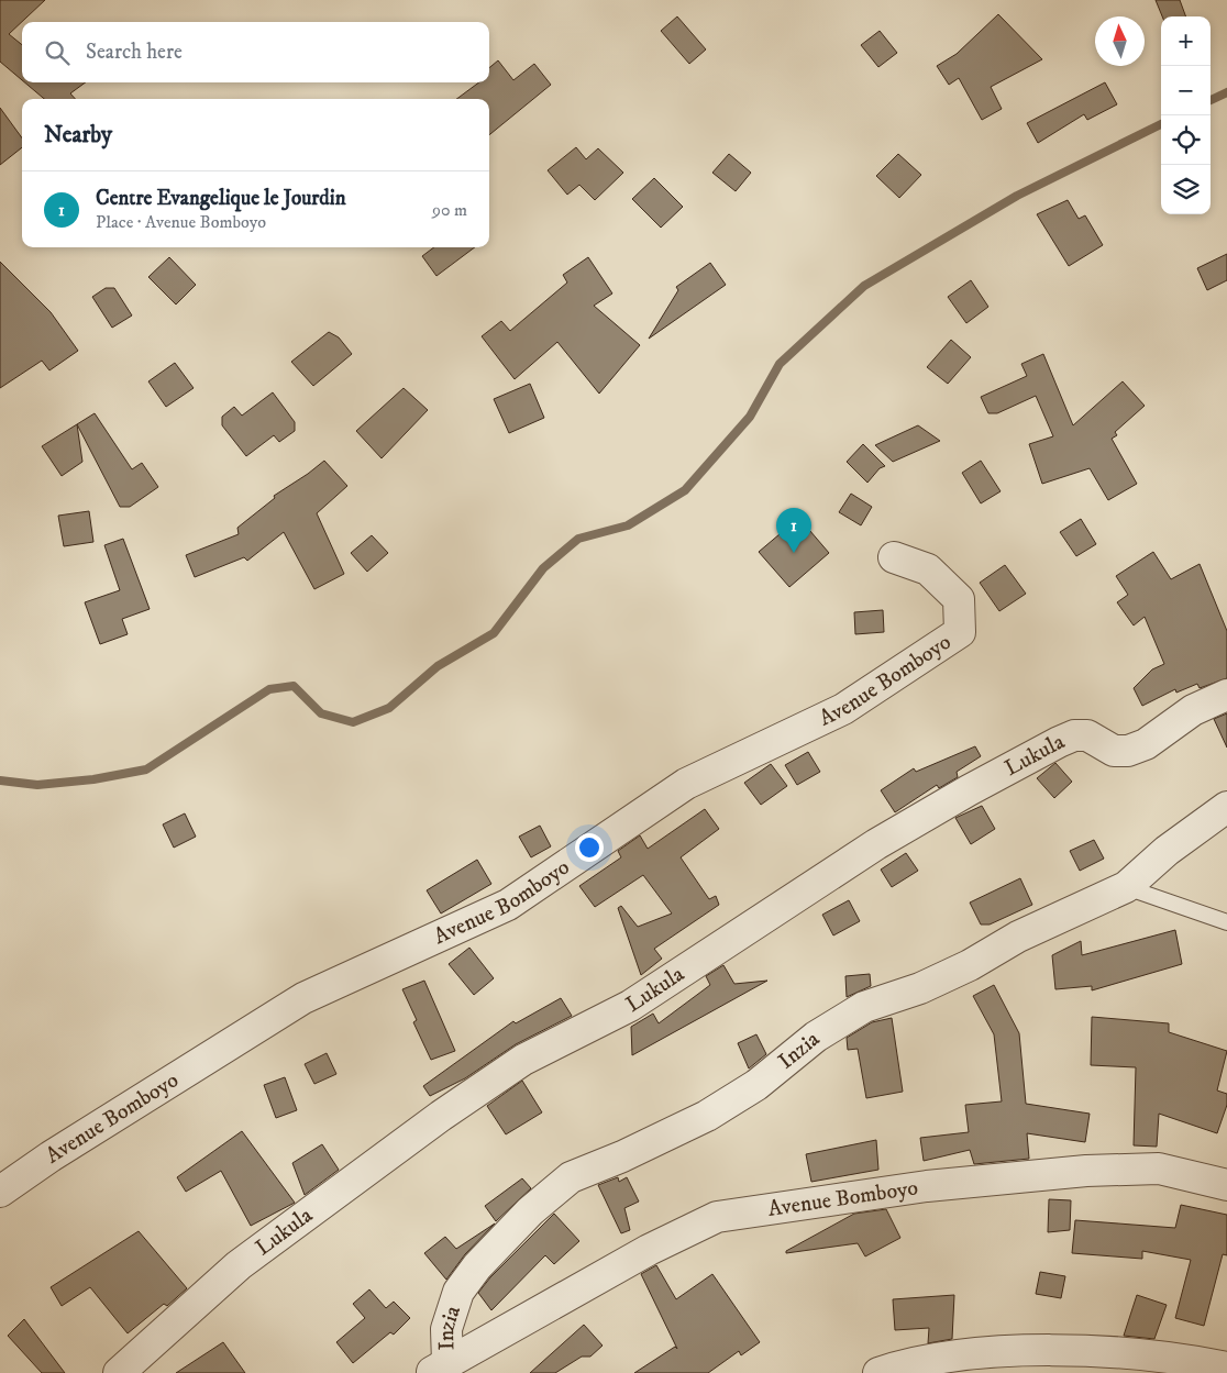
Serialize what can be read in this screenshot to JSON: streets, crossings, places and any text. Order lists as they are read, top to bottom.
{
  "streets": {
    "street": ["Avenue Bomboyo", "Lukula", "Inzia"]
  },
  "crossings": [
    ["Avenue Bomboyo", "Inzia"]
  ],
  "north": "top",
  "page": {
    "map_buttons": ["+", "−"],
    "search": "Search here",
    "heading": "Nearby",
    "list": [
      {
        "mark": "1",
        "name": "Centre Evangelique le Jourdin",
        "note": "Place · Avenue Bomboyo",
        "value": "90 m"
      }
    ],
    "pins": "1"
  }
}
